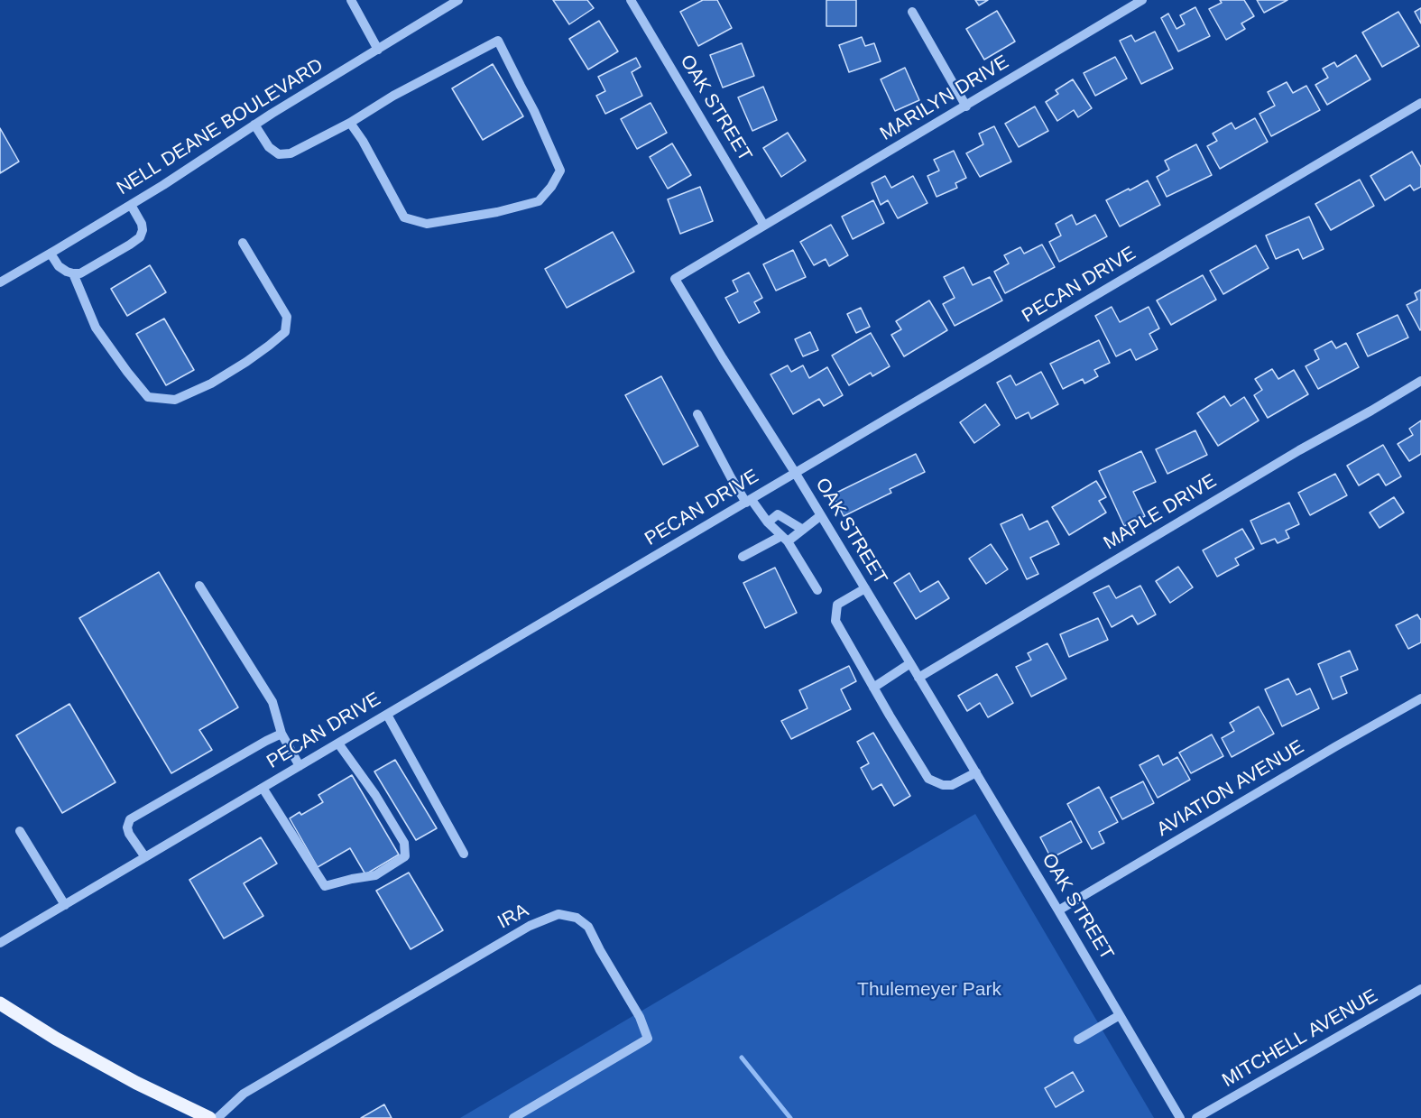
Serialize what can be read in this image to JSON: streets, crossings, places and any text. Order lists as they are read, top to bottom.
{
  "streets": {
    "street": [
      "MARILYN DRIVE",
      "OAK STREET",
      "NELL DEANE BOULEVARD",
      "PECAN DRIVE",
      "MAPLE DRIVE",
      "AVIATION AVENUE",
      "IRA",
      "MITCHELL AVENUE"
    ]
  },
  "crossings": [
    ["MARILYN DRIVE", "OAK STREET"],
    ["OAK STREET", "PECAN DRIVE"],
    ["OAK STREET", "MAPLE DRIVE"],
    ["OAK STREET", "AVIATION AVENUE"]
  ],
  "parks": ["Thulemeyer Park"]
}
